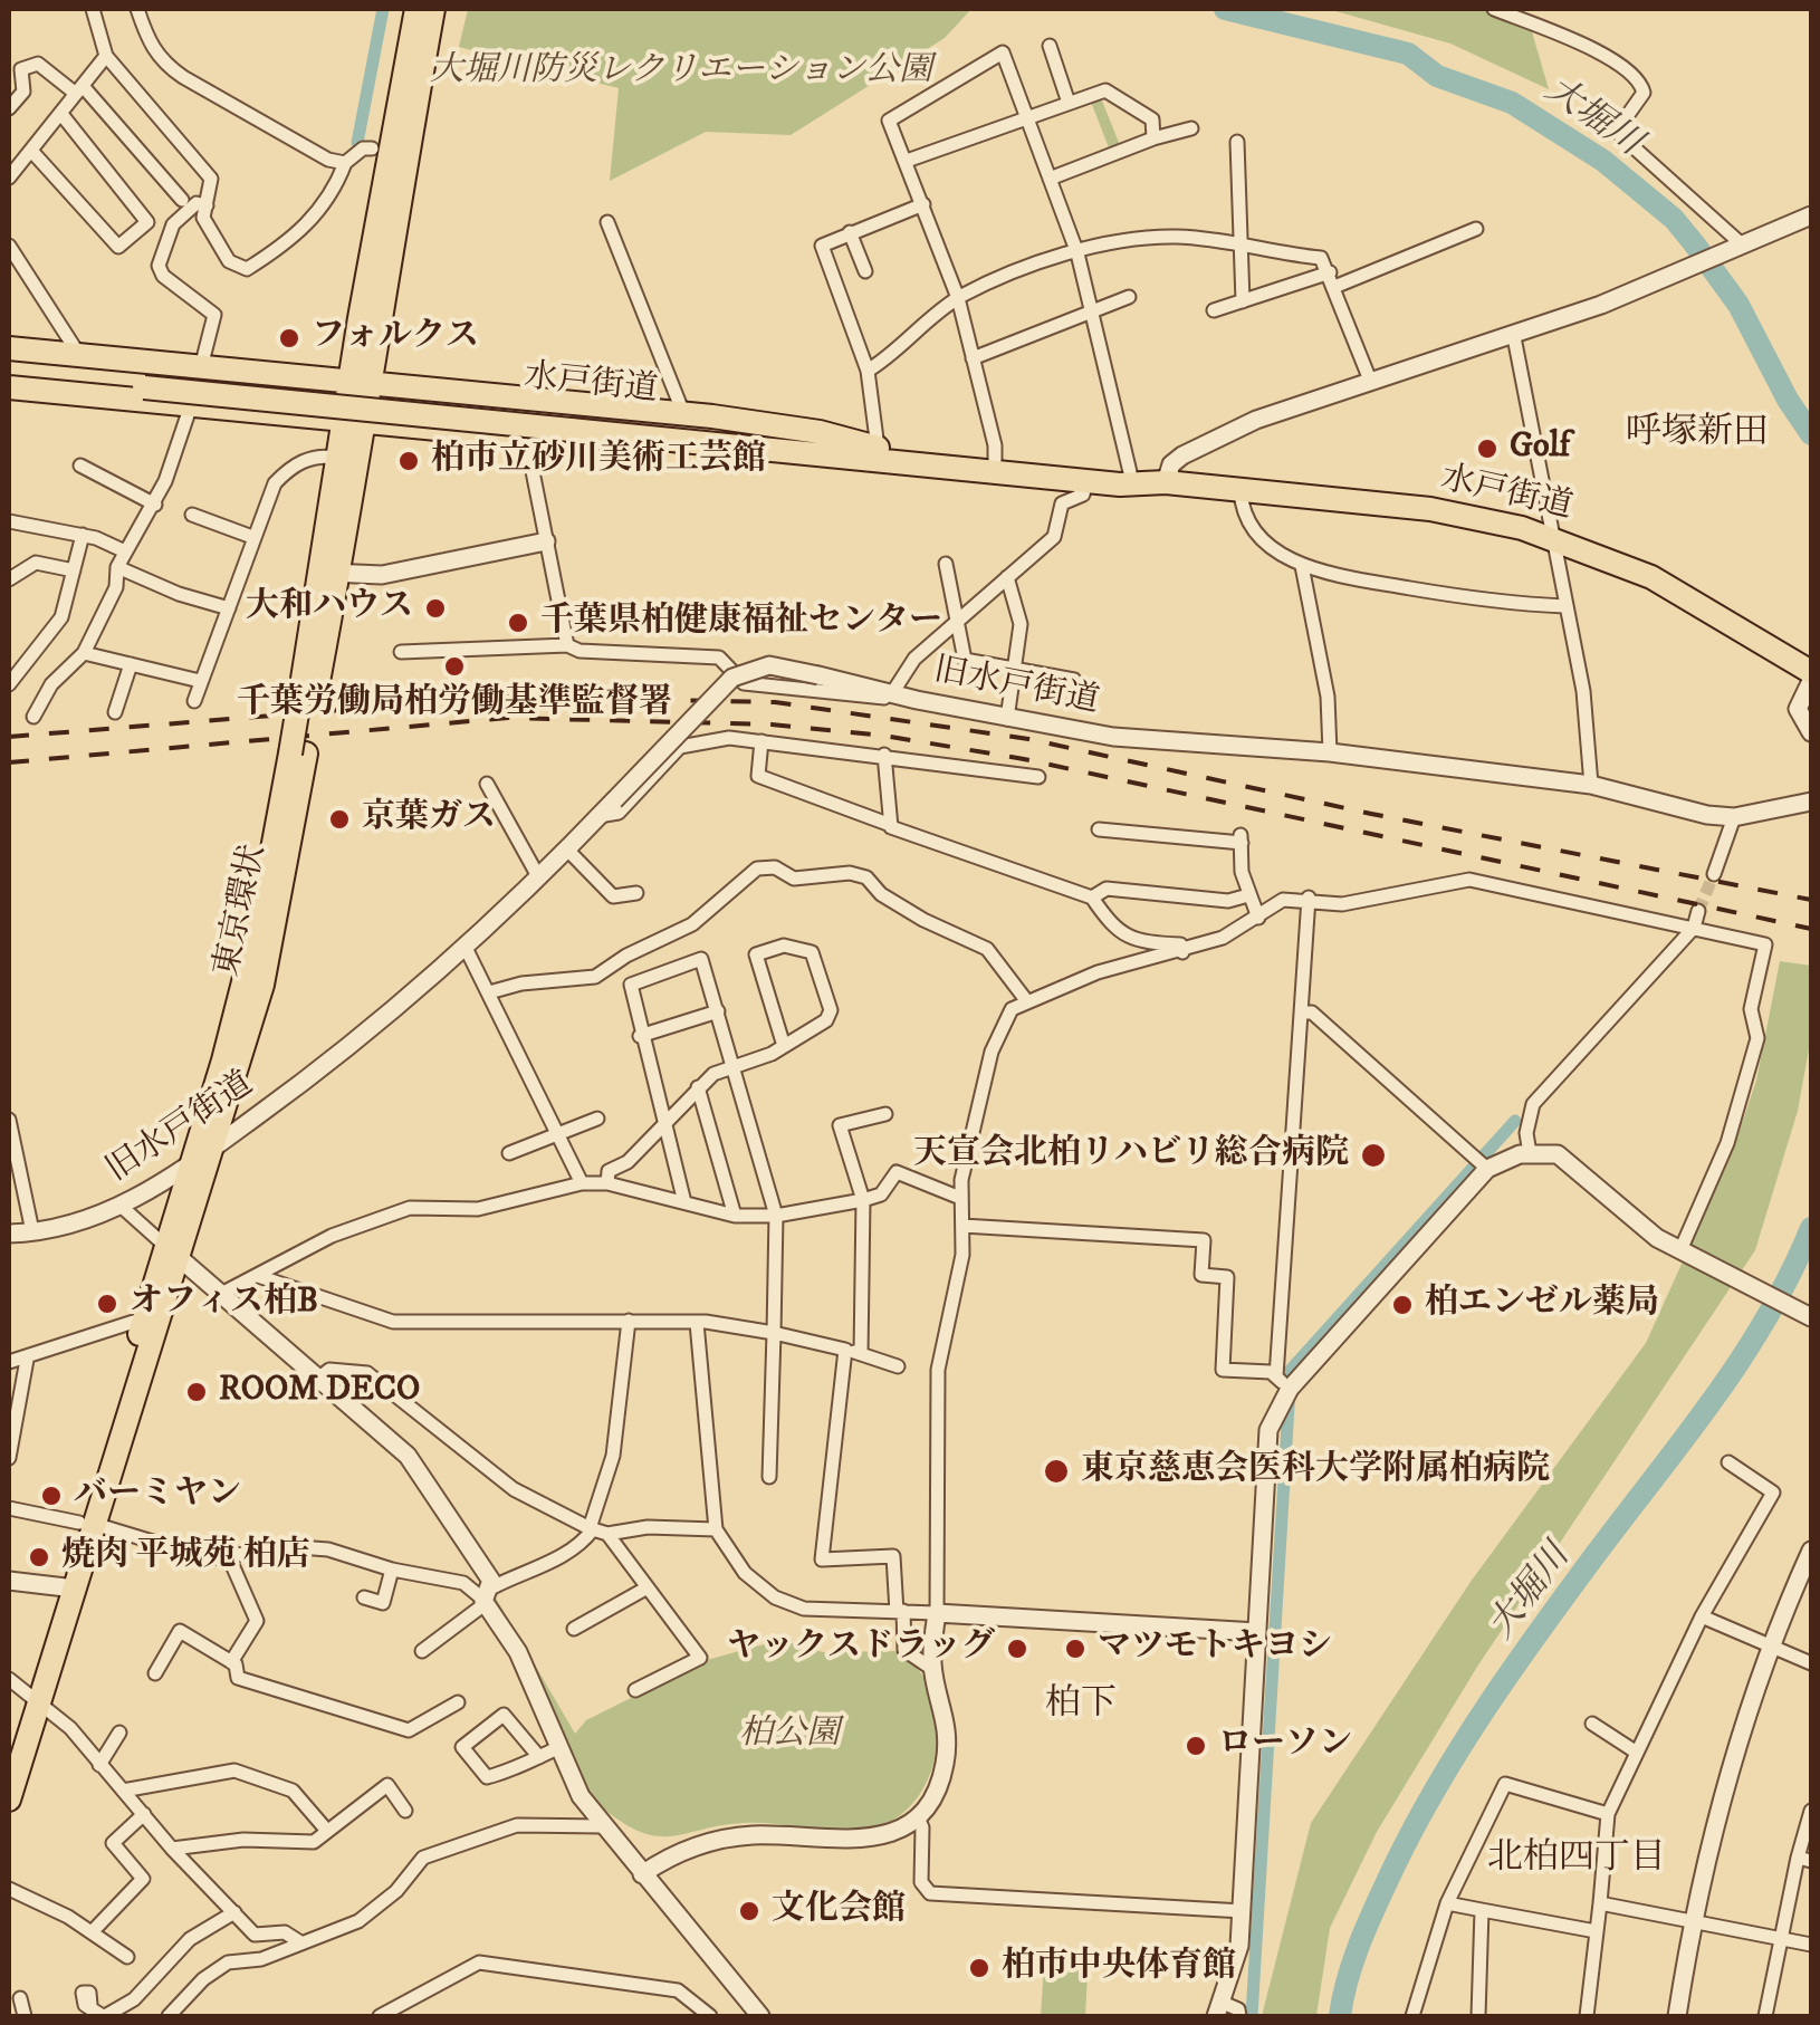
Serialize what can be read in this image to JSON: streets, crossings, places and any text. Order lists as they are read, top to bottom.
{
  "streets": {
    "highway": ["水戸街道", "東京環状"],
    "street": ["旧水戸街道"]
  },
  "crossings": [
    ["旧水戸街道", "東京環状"]
  ],
  "districts": ["呼塚新田", "柏下", "北柏四丁目"],
  "water": ["大堀川"],
  "parks": ["大堀川防災レクリエーション公園", "柏公園"],
  "places": [
    "フォルクス",
    "Golf",
    "柏市立砂川美術工芸館",
    "大和ハウス",
    "千葉県柏健康福祉センター",
    "千葉労働局柏労働基準監督署",
    "京葉ガス",
    "天宣会北柏リハビリ総合病院",
    "オフィス柏B",
    "柏エンゼル薬局",
    "ROOM DECO",
    "東京慈恵会医科大学附属柏病院",
    "バーミヤン",
    "焼肉 平城苑 柏店",
    "ヤックスドラッグ",
    "マツモトキヨシ",
    "ローソン",
    "文化会館",
    "柏市中央体育館"
  ]
}
